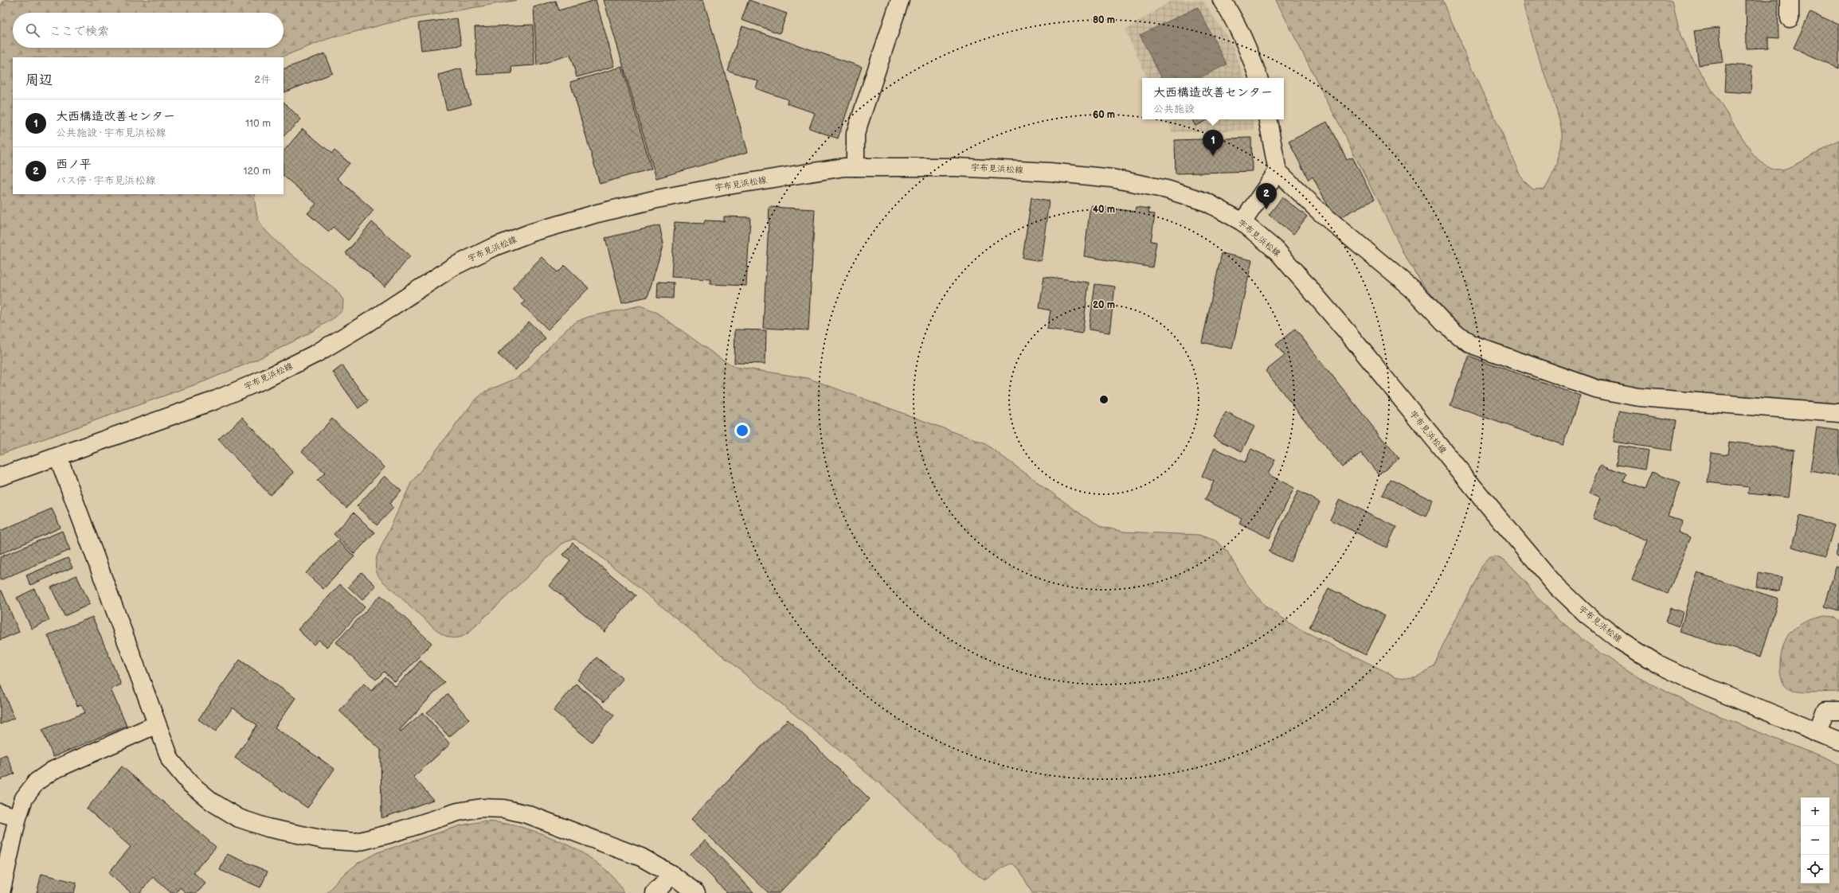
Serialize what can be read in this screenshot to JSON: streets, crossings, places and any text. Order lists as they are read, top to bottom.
{
  "streets": {
    "street": ["宇布見浜松線"]
  },
  "page": {
    "search": "ここで検索",
    "heading": ["周辺", "2件"],
    "popup": ["大西構造改善センター", "公共施設"],
    "list": [
      {
        "mark": "1",
        "name": "大西構造改善センター",
        "note": "公共施設 · 宇布見浜松線",
        "value": "110 m"
      },
      {
        "mark": "2",
        "name": "西ノ平",
        "note": "バス停 · 宇布見浜松線",
        "value": "120 m"
      }
    ],
    "pins": ["1", "2"],
    "map_buttons": ["+", "−"]
  },
  "rings": [
    "80 m",
    "60 m",
    "40 m",
    "20 m"
  ]
}
